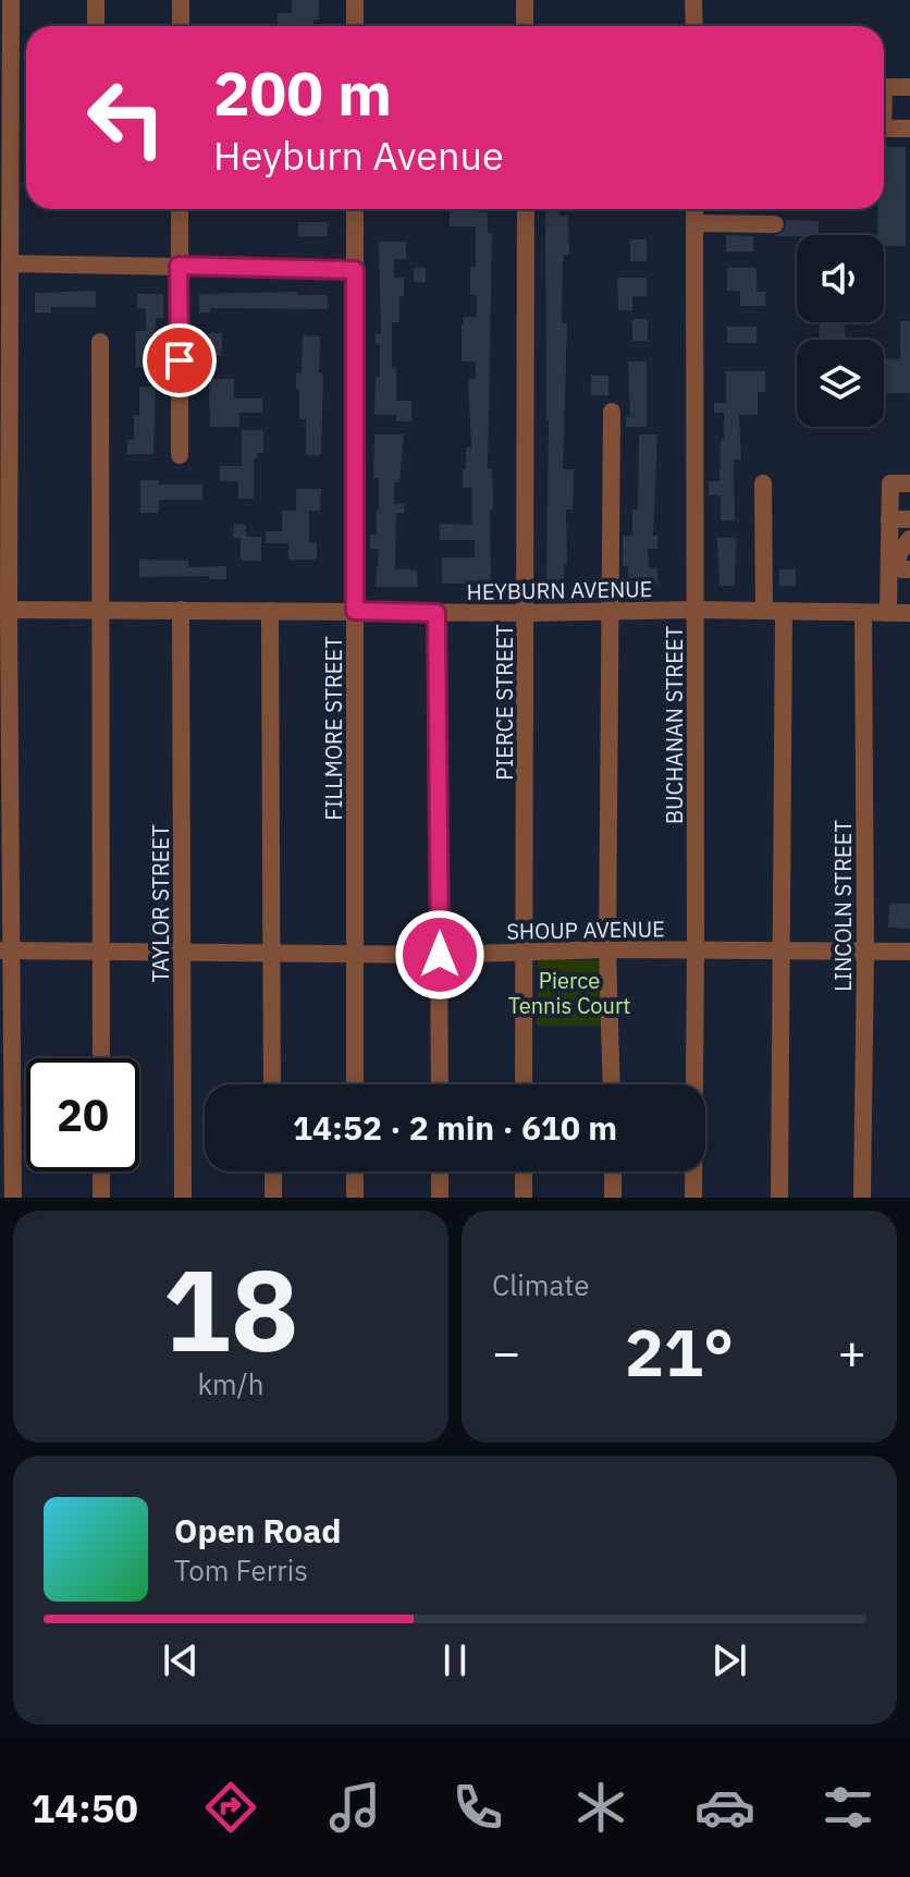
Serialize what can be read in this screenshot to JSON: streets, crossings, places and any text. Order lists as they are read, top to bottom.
{
  "streets": {
    "street": [
      "HEYBURN AVENUE",
      "PIERCE STREET",
      "BUCHANAN STREET",
      "FILLMORE STREET",
      "TAYLOR STREET",
      "LINCOLN STREET",
      "SHOUP AVENUE"
    ]
  },
  "crossings": [
    ["HEYBURN AVENUE", "PIERCE STREET"],
    ["HEYBURN AVENUE", "BUCHANAN STREET"],
    ["HEYBURN AVENUE", "FILLMORE STREET"],
    ["HEYBURN AVENUE", "TAYLOR STREET"],
    ["HEYBURN AVENUE", "LINCOLN STREET"],
    ["PIERCE STREET", "SHOUP AVENUE"],
    ["BUCHANAN STREET", "SHOUP AVENUE"],
    ["FILLMORE STREET", "SHOUP AVENUE"],
    ["TAYLOR STREET", "SHOUP AVENUE"],
    ["LINCOLN STREET", "SHOUP AVENUE"]
  ],
  "parks": ["Pierce Tennis Court"],
  "page": {
    "turn": ["200 m", "Heyburn Avenue"],
    "limit": "20",
    "trip": "14:52 · 2 min · 610 m",
    "tile": [
      ["18", "km/h"],
      "Climate"
    ],
    "heat": ["−", "21°", "+"],
    "song": ["Open Road", "Tom Ferris"],
    "tabs": "14:50"
  }
}
